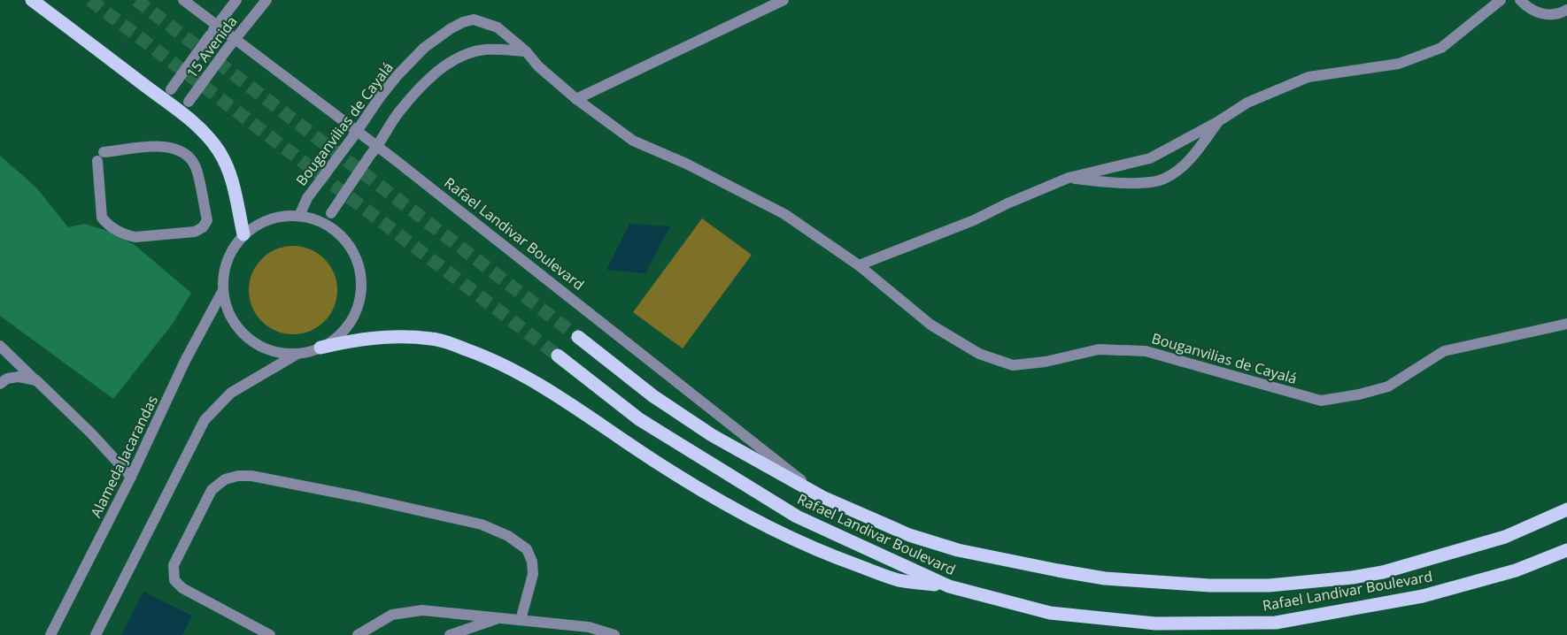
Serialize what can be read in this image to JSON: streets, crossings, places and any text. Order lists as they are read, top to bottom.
{
  "streets": {
    "main road": ["Rafael Landivar Boulevard"],
    "street": ["15 Avenida", "Bouganvilias de Cayalá", "Alameda Jacarandas"]
  },
  "crossings": [
    ["15 Avenida", "Rafael Landivar Boulevard"],
    ["Bouganvilias de Cayalá", "Rafael Landivar Boulevard"],
    ["Bouganvilias de Cayalá", "Alameda Jacarandas"]
  ]
}
